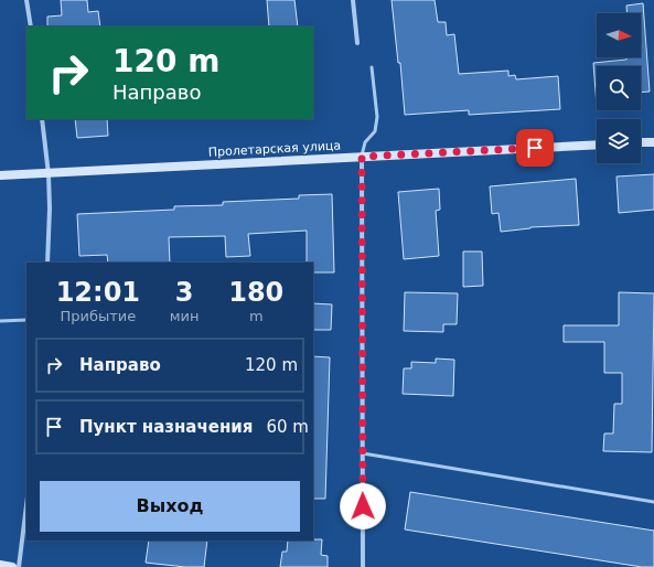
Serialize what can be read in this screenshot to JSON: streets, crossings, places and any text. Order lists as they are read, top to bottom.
{
  "streets": {
    "main road": ["Пролетарская улица"]
  },
  "north": "right",
  "page": {
    "turn": ["120 m", "Направо"],
    "eta": [
      "12:01",
      "Прибытие",
      "3",
      "мин",
      "180",
      "m"
    ],
    "list": [
      {
        "name": "Направо",
        "value": "120 m"
      },
      {
        "name": "Пункт назначения",
        "value": "60 m"
      }
    ],
    "buttons": "Выход"
  }
}
